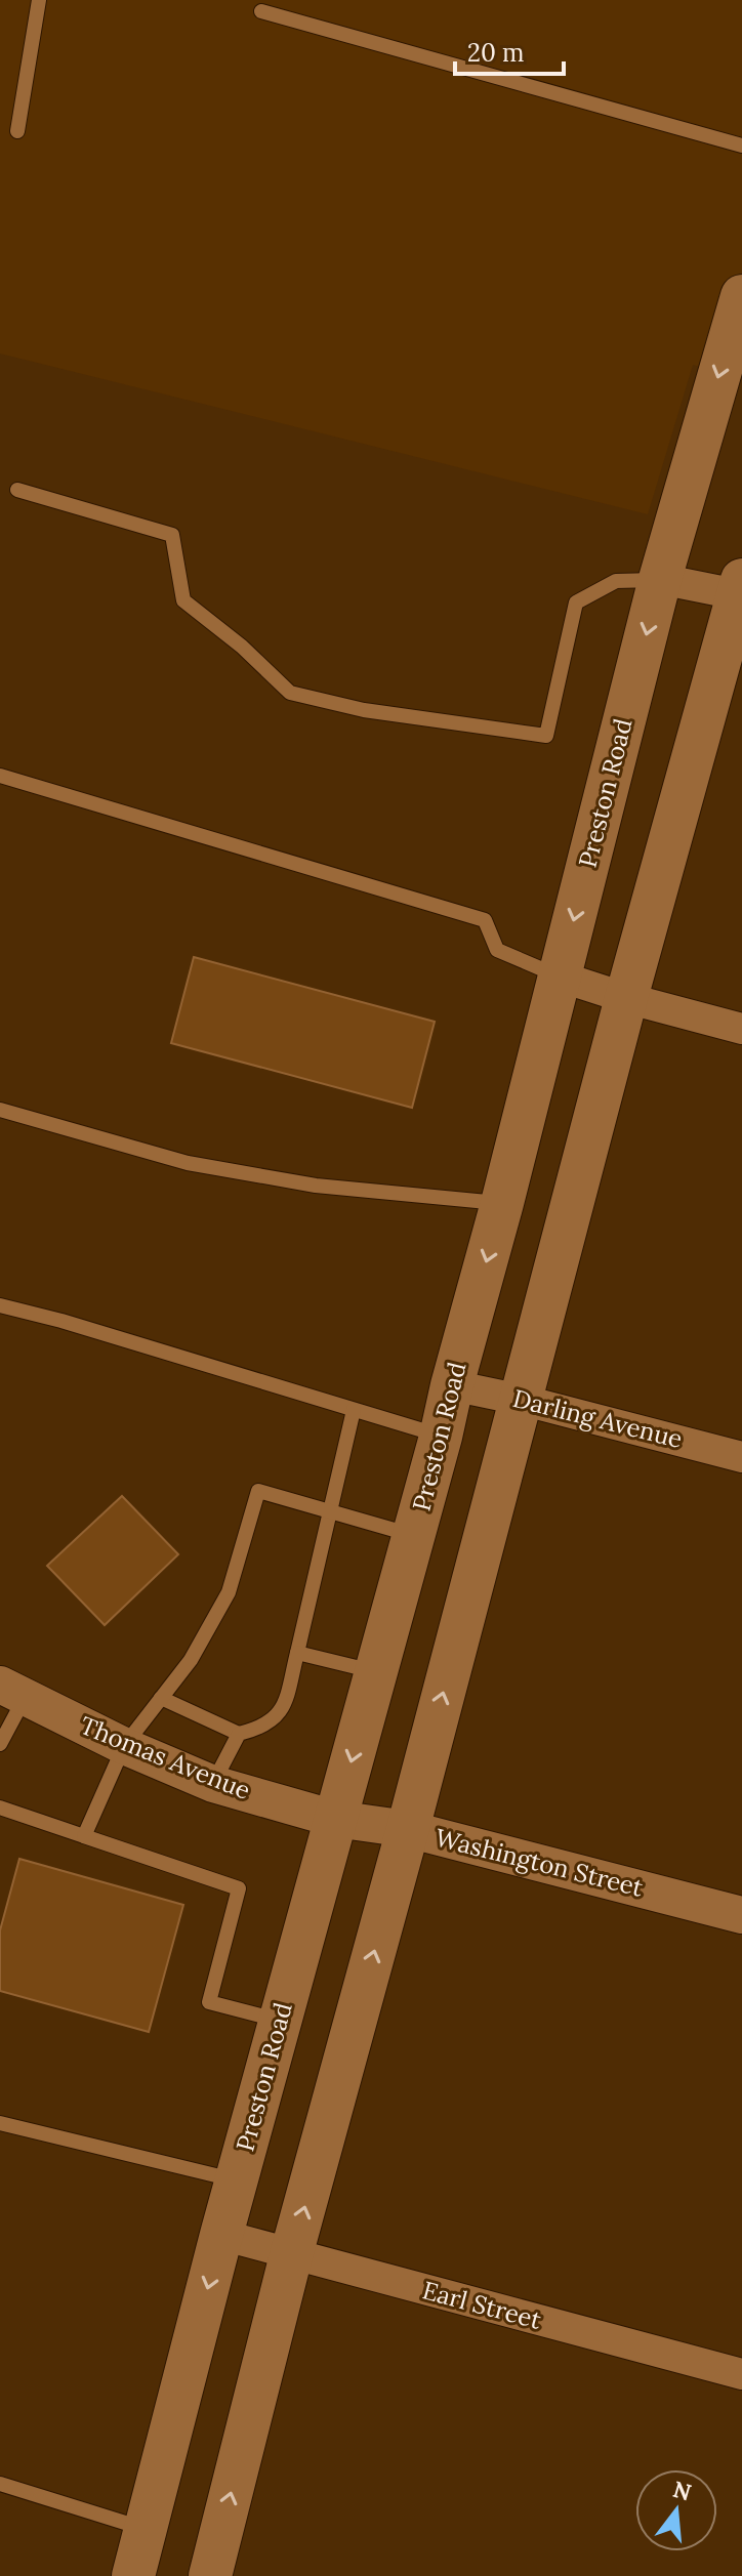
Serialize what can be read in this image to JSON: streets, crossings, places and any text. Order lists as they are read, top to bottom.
{
  "streets": {
    "main road": ["Preston Road"],
    "street": [
      "Darling Avenue",
      "Thomas Avenue",
      "Washington Street",
      "Earl Street"
    ]
  },
  "crossings": [
    ["Preston Road", "Darling Avenue"],
    ["Preston Road", "Thomas Avenue"],
    ["Preston Road", "Washington Street"],
    ["Preston Road", "Earl Street"],
    ["Thomas Avenue", "Washington Street"]
  ],
  "scale_bar": "20 m",
  "north": "top"
}
